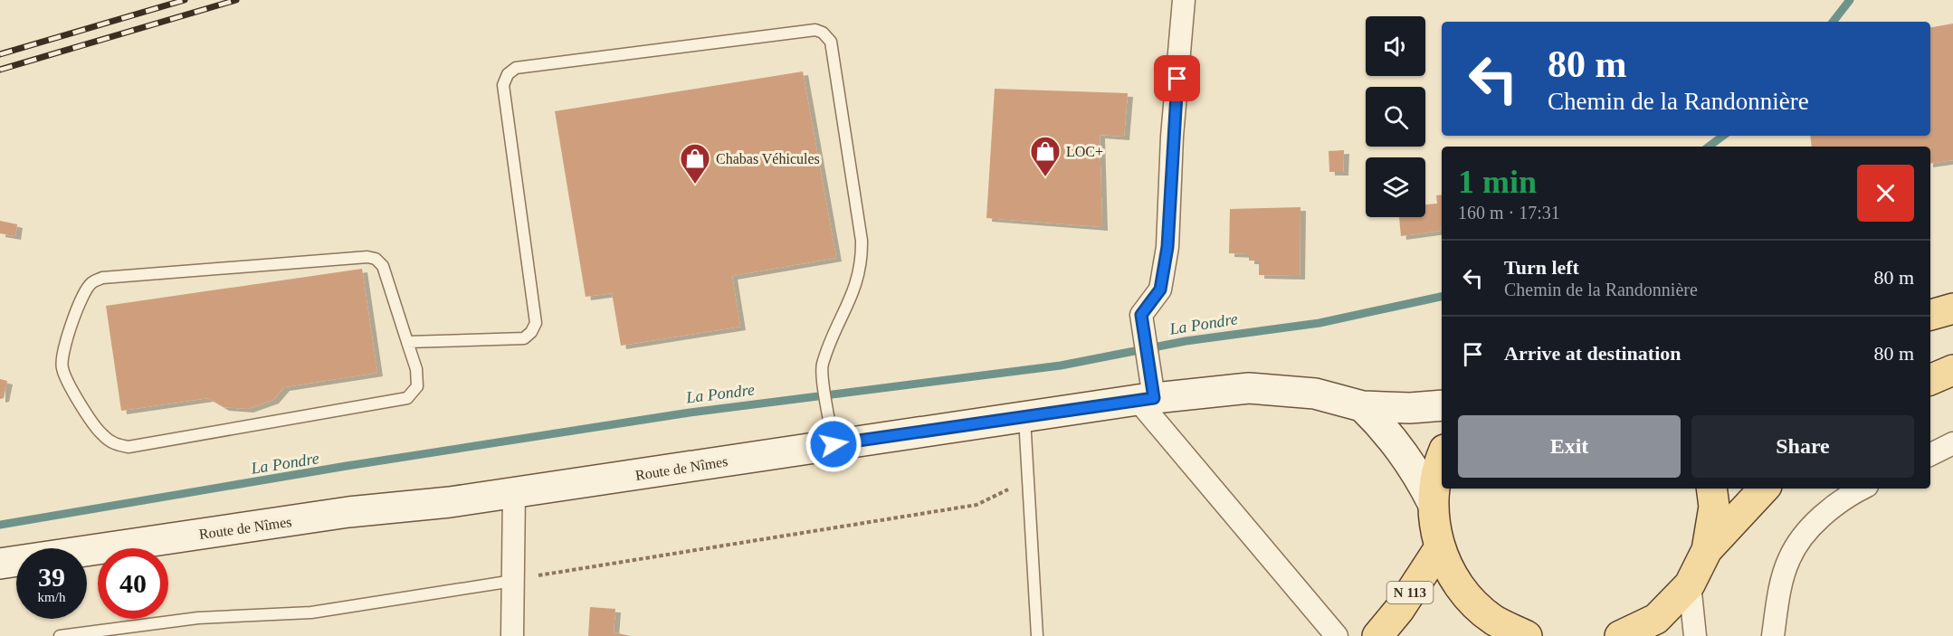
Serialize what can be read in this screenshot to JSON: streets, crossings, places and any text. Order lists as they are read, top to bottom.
{
  "streets": {
    "main road": ["N 113"],
    "street": ["Route de Nîmes"]
  },
  "water": ["La Pondre"],
  "places": {
    "shop": ["LOC+", "Chabas Véhicules"]
  },
  "page": {
    "turn": ["80 m", "Chemin de la Randonnière"],
    "heading": ["1 min", "160 m · 17:31"],
    "list": [
      {
        "name": "Turn left",
        "note": "Chemin de la Randonnière",
        "value": "80 m"
      },
      {
        "name": "Arrive at destination",
        "value": "80 m"
      }
    ],
    "buttons": ["Exit", "Share"],
    "speed": "39 km/h",
    "limit": "40"
  }
}
